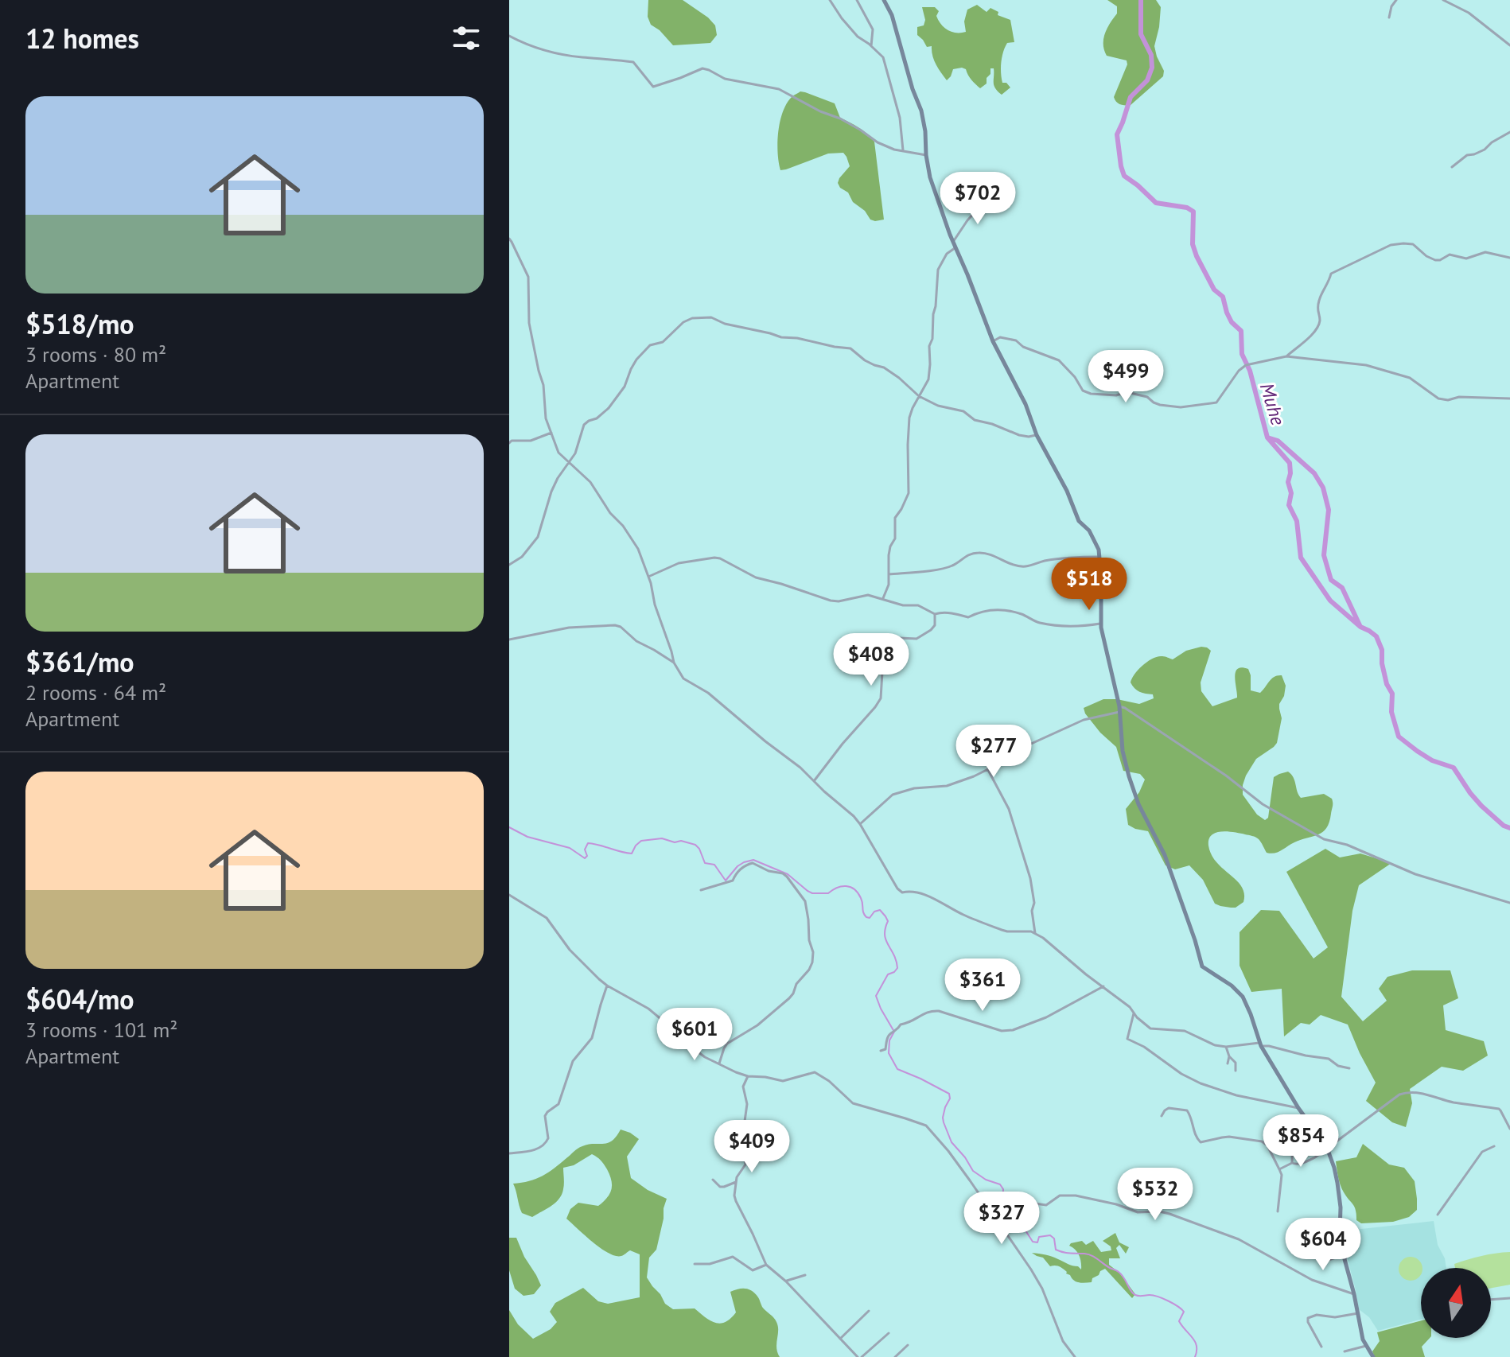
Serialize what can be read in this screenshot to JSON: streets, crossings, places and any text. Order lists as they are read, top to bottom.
{
  "water": ["Muhe"],
  "north": "top",
  "page": {
    "heading": "12 homes",
    "list": [
      {
        "name": "$518/mo",
        "note": "3 rooms · 80 m² · Apartment"
      },
      {
        "name": "$361/mo",
        "note": "2 rooms · 64 m² · Apartment"
      },
      {
        "name": "$604/mo",
        "note": "3 rooms · 101 m² · Apartment"
      }
    ],
    "price": [
      "$702",
      "$499",
      "$518",
      "$408",
      "$277",
      "$361",
      "$601",
      "$854",
      "$409",
      "$532",
      "$327",
      "$604"
    ]
  }
}
